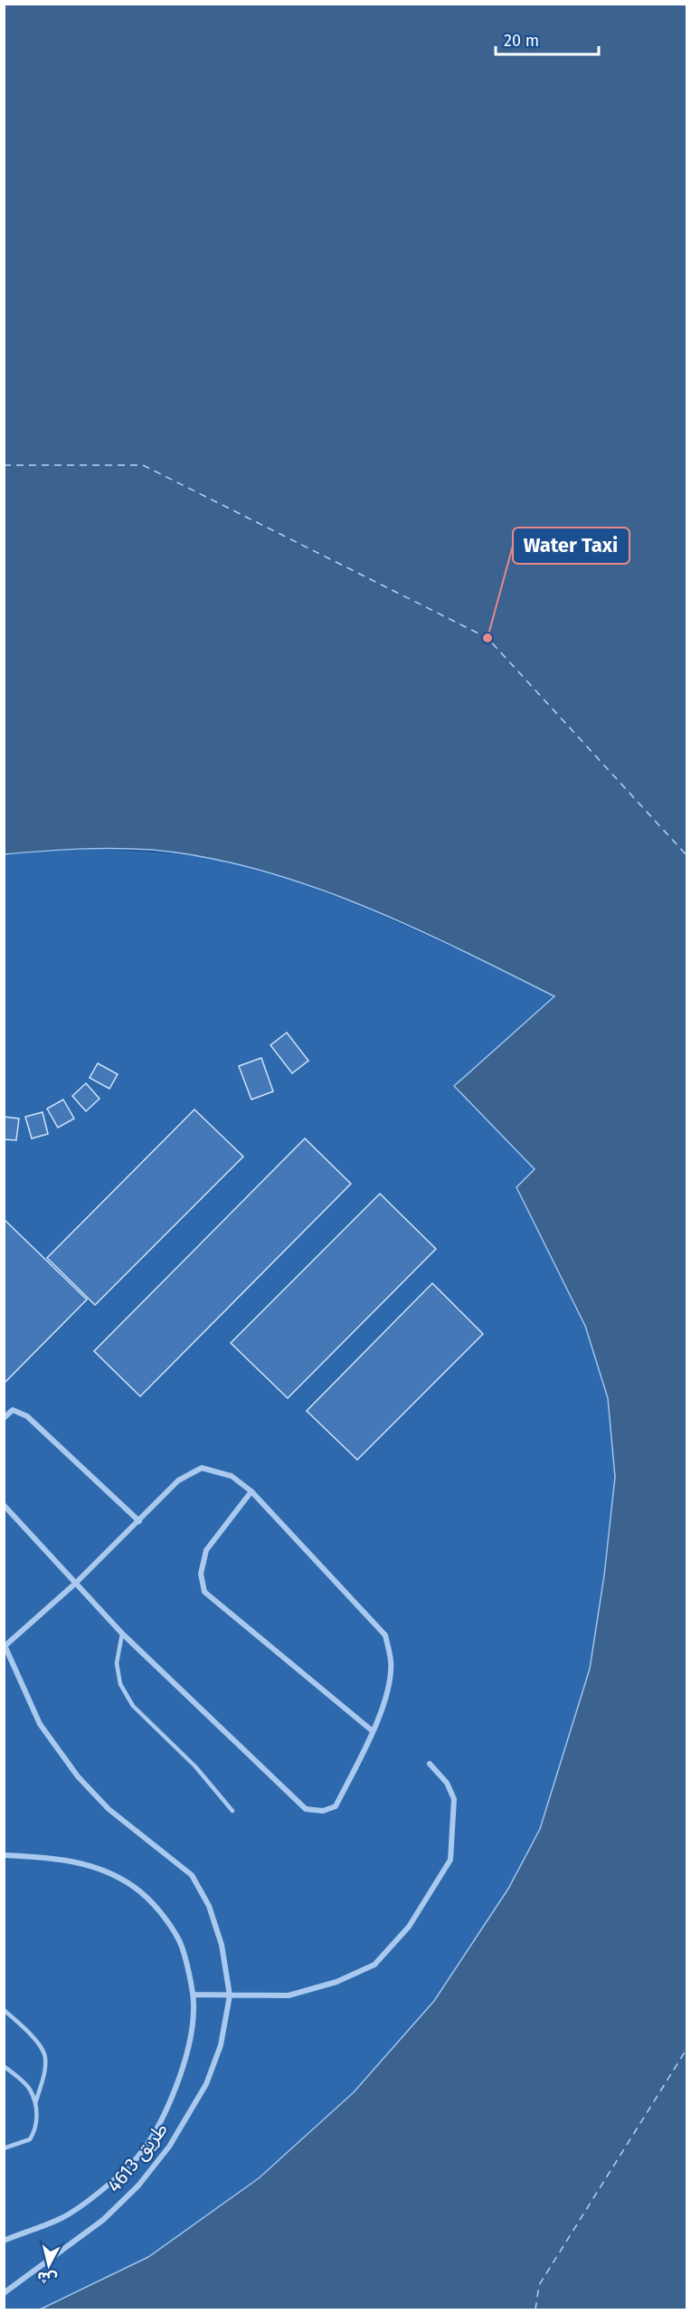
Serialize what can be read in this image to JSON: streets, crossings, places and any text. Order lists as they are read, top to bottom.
{
  "streets": {
    "street": ["طريق 4613"]
  },
  "places": ["Water Taxi"],
  "scale_bar": "20 m",
  "north": "bottom"
}
